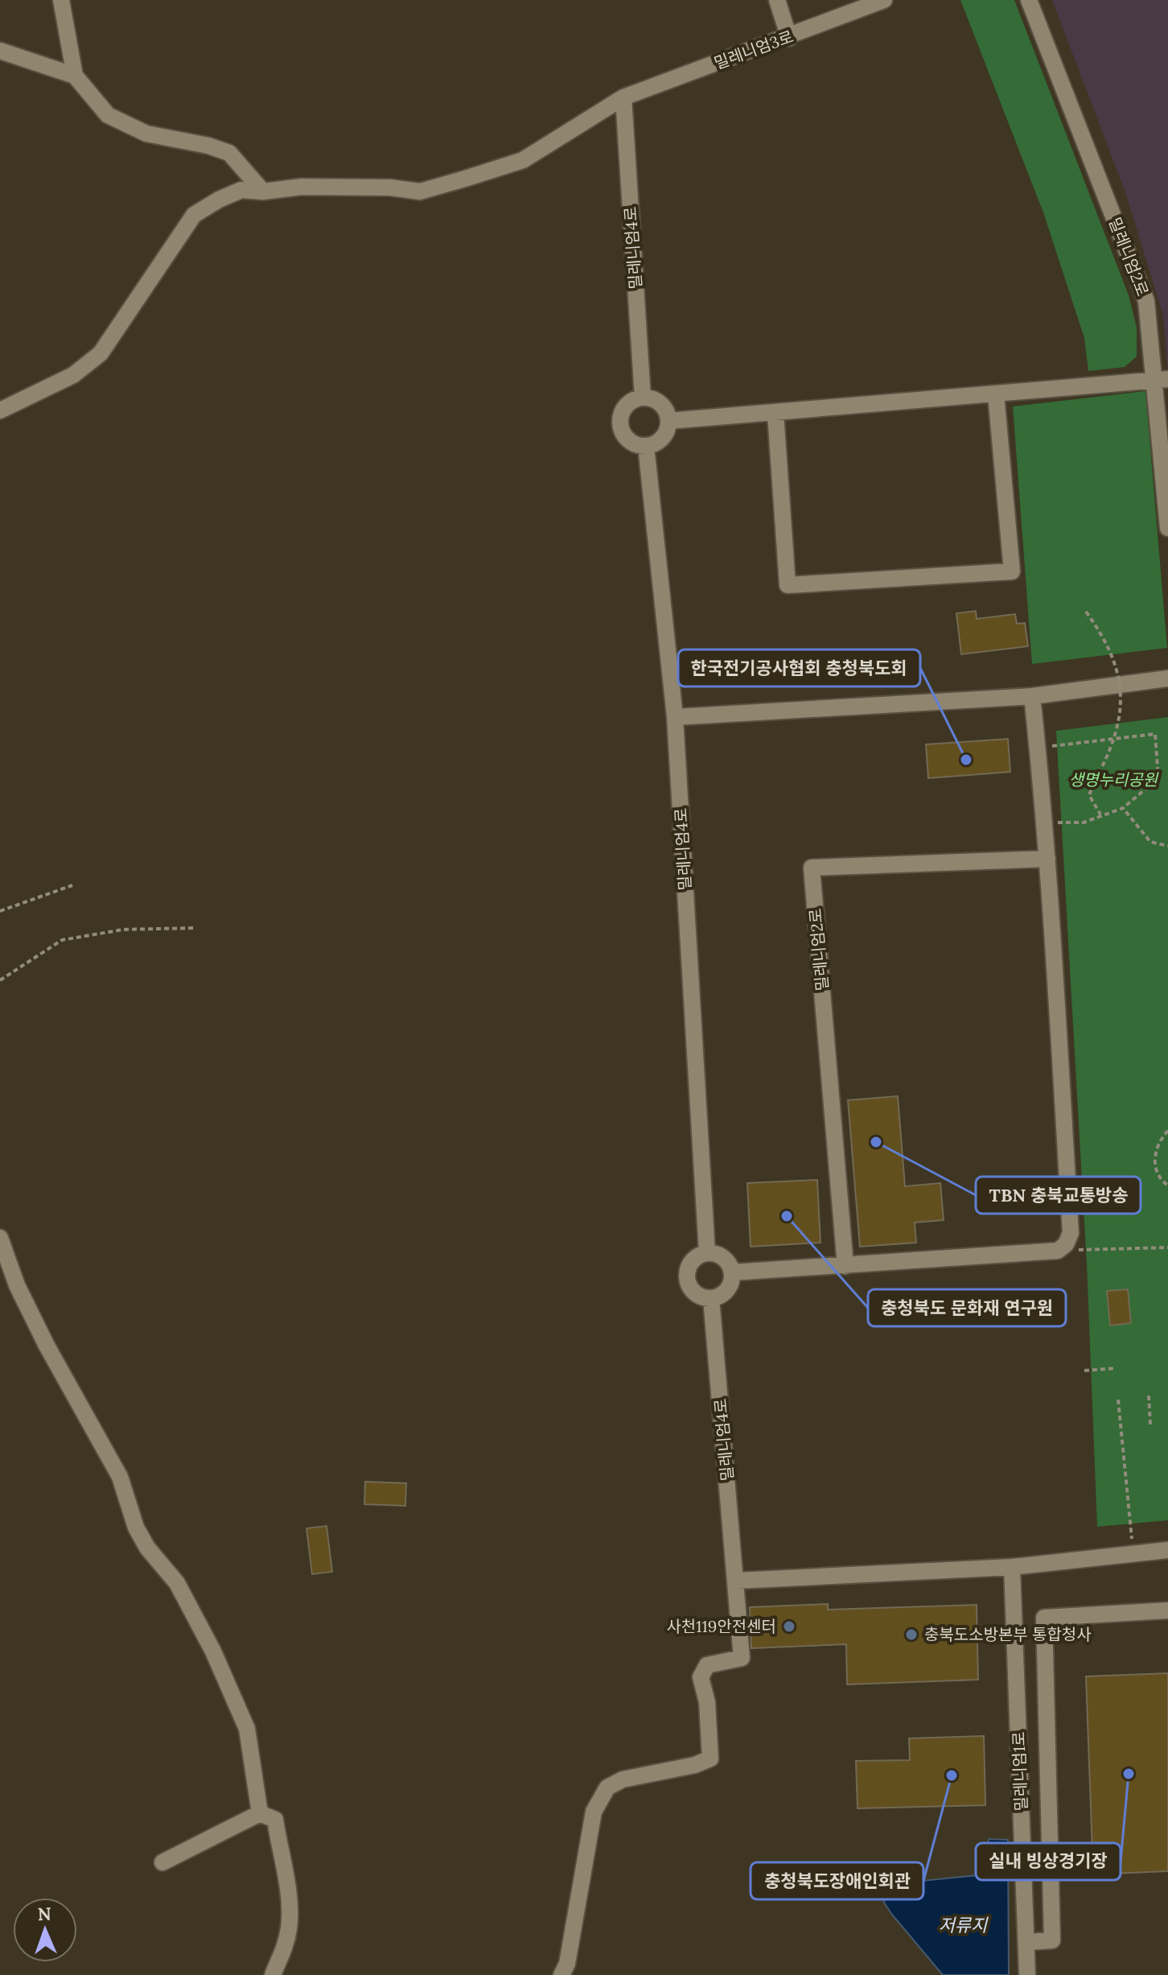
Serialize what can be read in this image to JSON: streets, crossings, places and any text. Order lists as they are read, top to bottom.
{
  "streets": {
    "street": [
      "밀레니엄3로",
      "밀레니엄4로",
      "밀레니엄2로",
      "밀레니엄1로"
    ]
  },
  "crossings": [
    ["밀레니엄3로", "밀레니엄4로"]
  ],
  "water": ["저류지"],
  "parks": ["생명누리공원"],
  "places": [
    "한국전기공사협회 충청북도회",
    "TBN 충북교통방송",
    "충청북도 문화재 연구원",
    "사천119안전센터",
    "충북도소방본부 통합청사",
    "실내 빙상경기장",
    "충청북도장애인회관"
  ],
  "north": "top"
}
